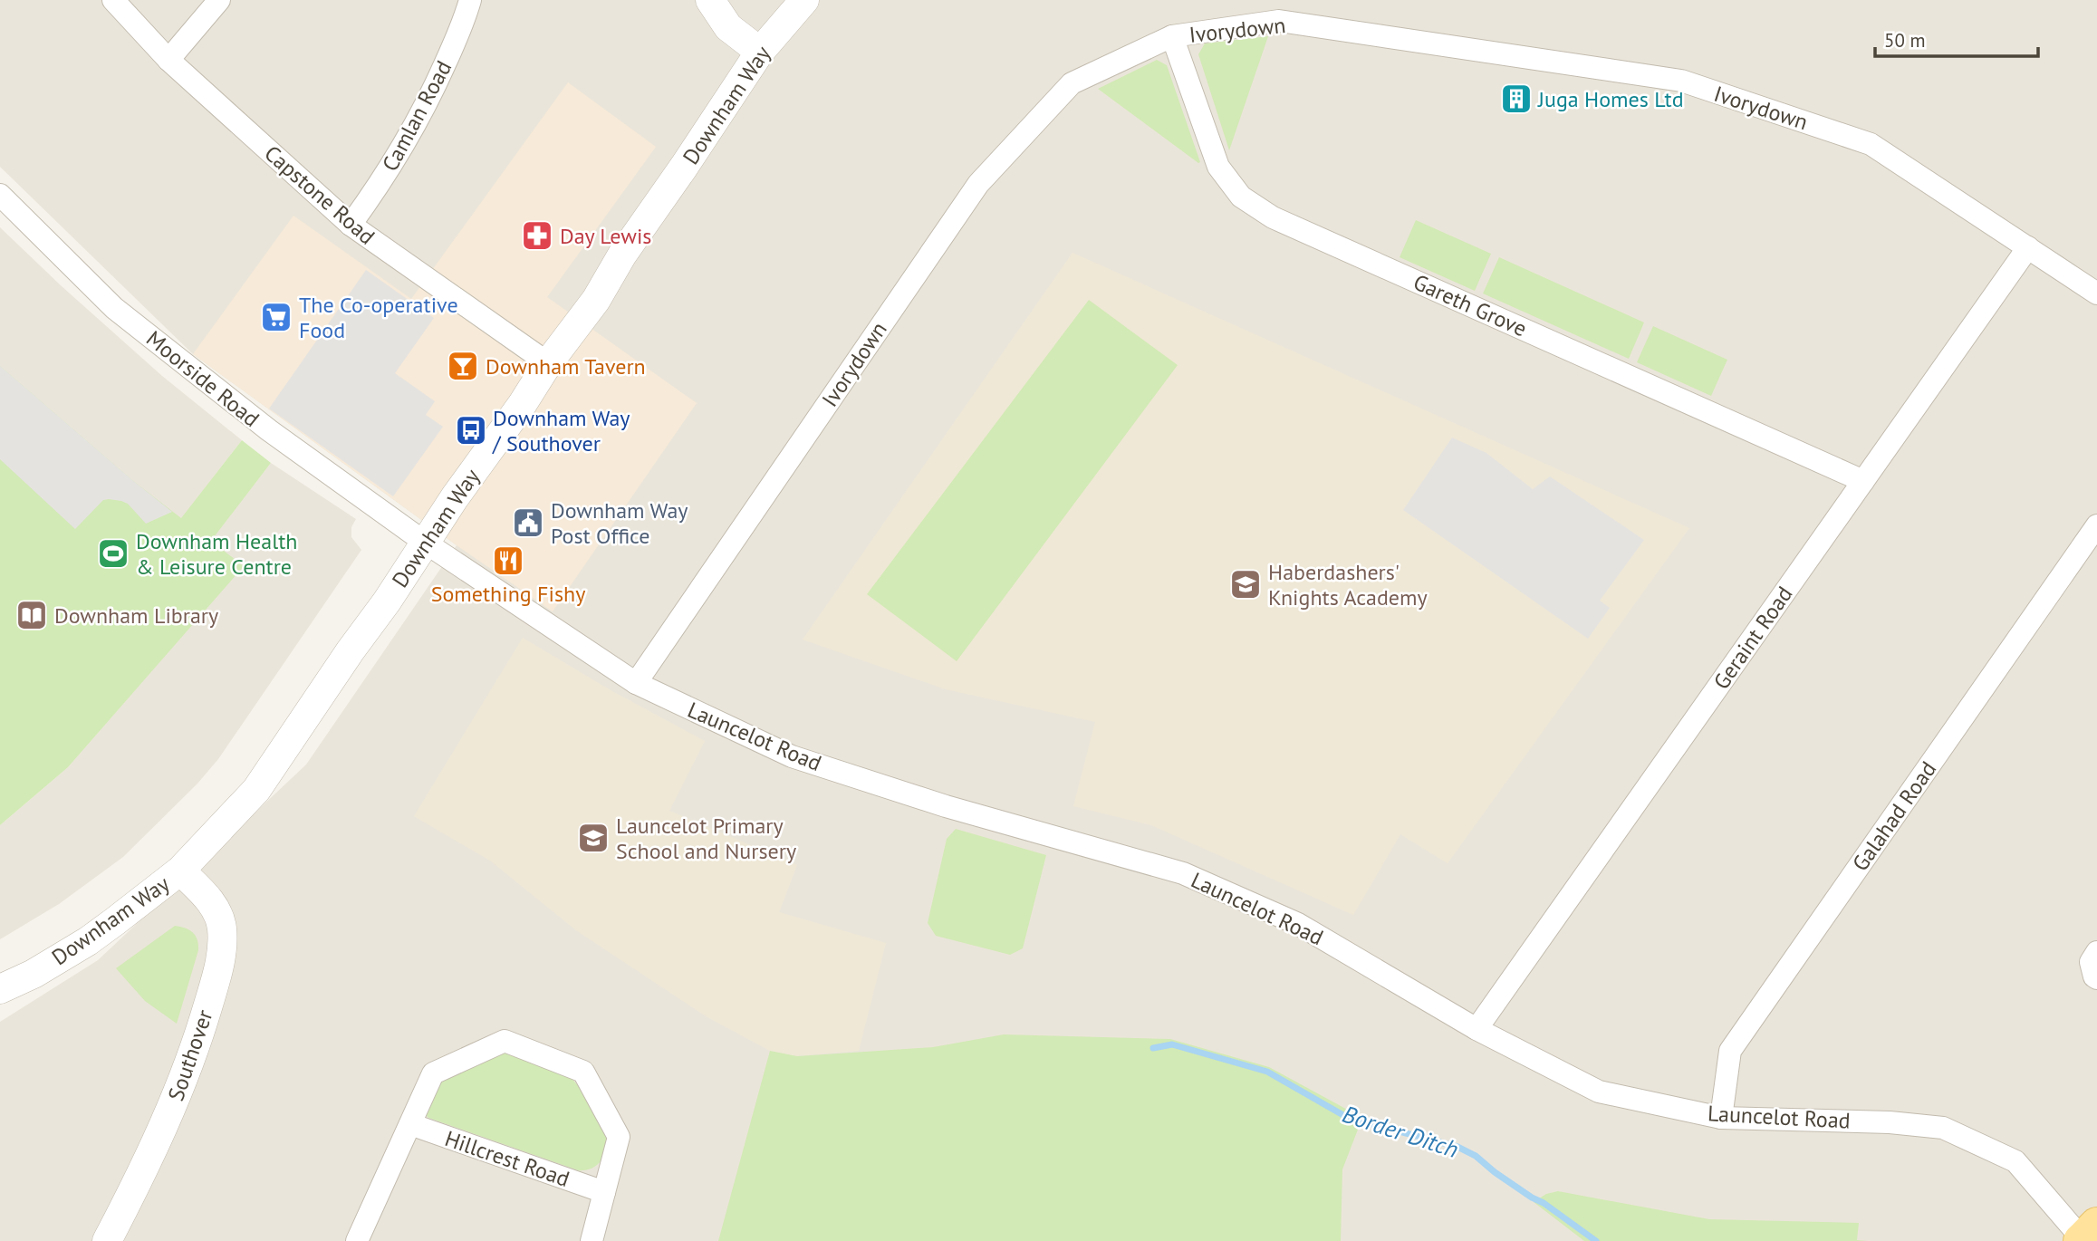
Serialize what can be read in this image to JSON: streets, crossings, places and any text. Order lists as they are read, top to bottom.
{
  "streets": {
    "street": [
      "Ivorydown",
      "Downham Way",
      "Camlan Road",
      "Capstone Road",
      "Gareth Grove",
      "Moorside Road",
      "Geraint Road",
      "Launcelot Road",
      "Galahad Road",
      "Southover",
      "Hillcrest Road"
    ]
  },
  "crossings": [
    ["Ivorydown", "Gareth Grove"],
    ["Ivorydown", "Geraint Road"],
    ["Ivorydown", "Launcelot Road"],
    ["Downham Way", "Capstone Road"],
    ["Downham Way", "Moorside Road"],
    ["Downham Way", "Launcelot Road"],
    ["Downham Way", "Southover"],
    ["Camlan Road", "Capstone Road"],
    ["Gareth Grove", "Geraint Road"],
    ["Moorside Road", "Launcelot Road"],
    ["Geraint Road", "Launcelot Road"],
    ["Launcelot Road", "Galahad Road"]
  ],
  "water": ["Border Ditch"],
  "places": {
    "building": ["Juga Homes Ltd"],
    "pharmacy": ["Day Lewis"],
    "supermarket": ["The Co-operative Food"],
    "bar": ["Downham Tavern"],
    "bus stop": ["Downham Way / Southover"],
    "public building": ["Downham Way Post Office"],
    "sports": ["Downham Health & Leisure Centre"],
    "restaurant": ["Something Fishy"],
    "school or university": ["Haberdashers' Knights Academy", "Launcelot Primary School and Nursery"],
    "library": ["Downham Library"]
  },
  "scale_bar": "50 m"
}
